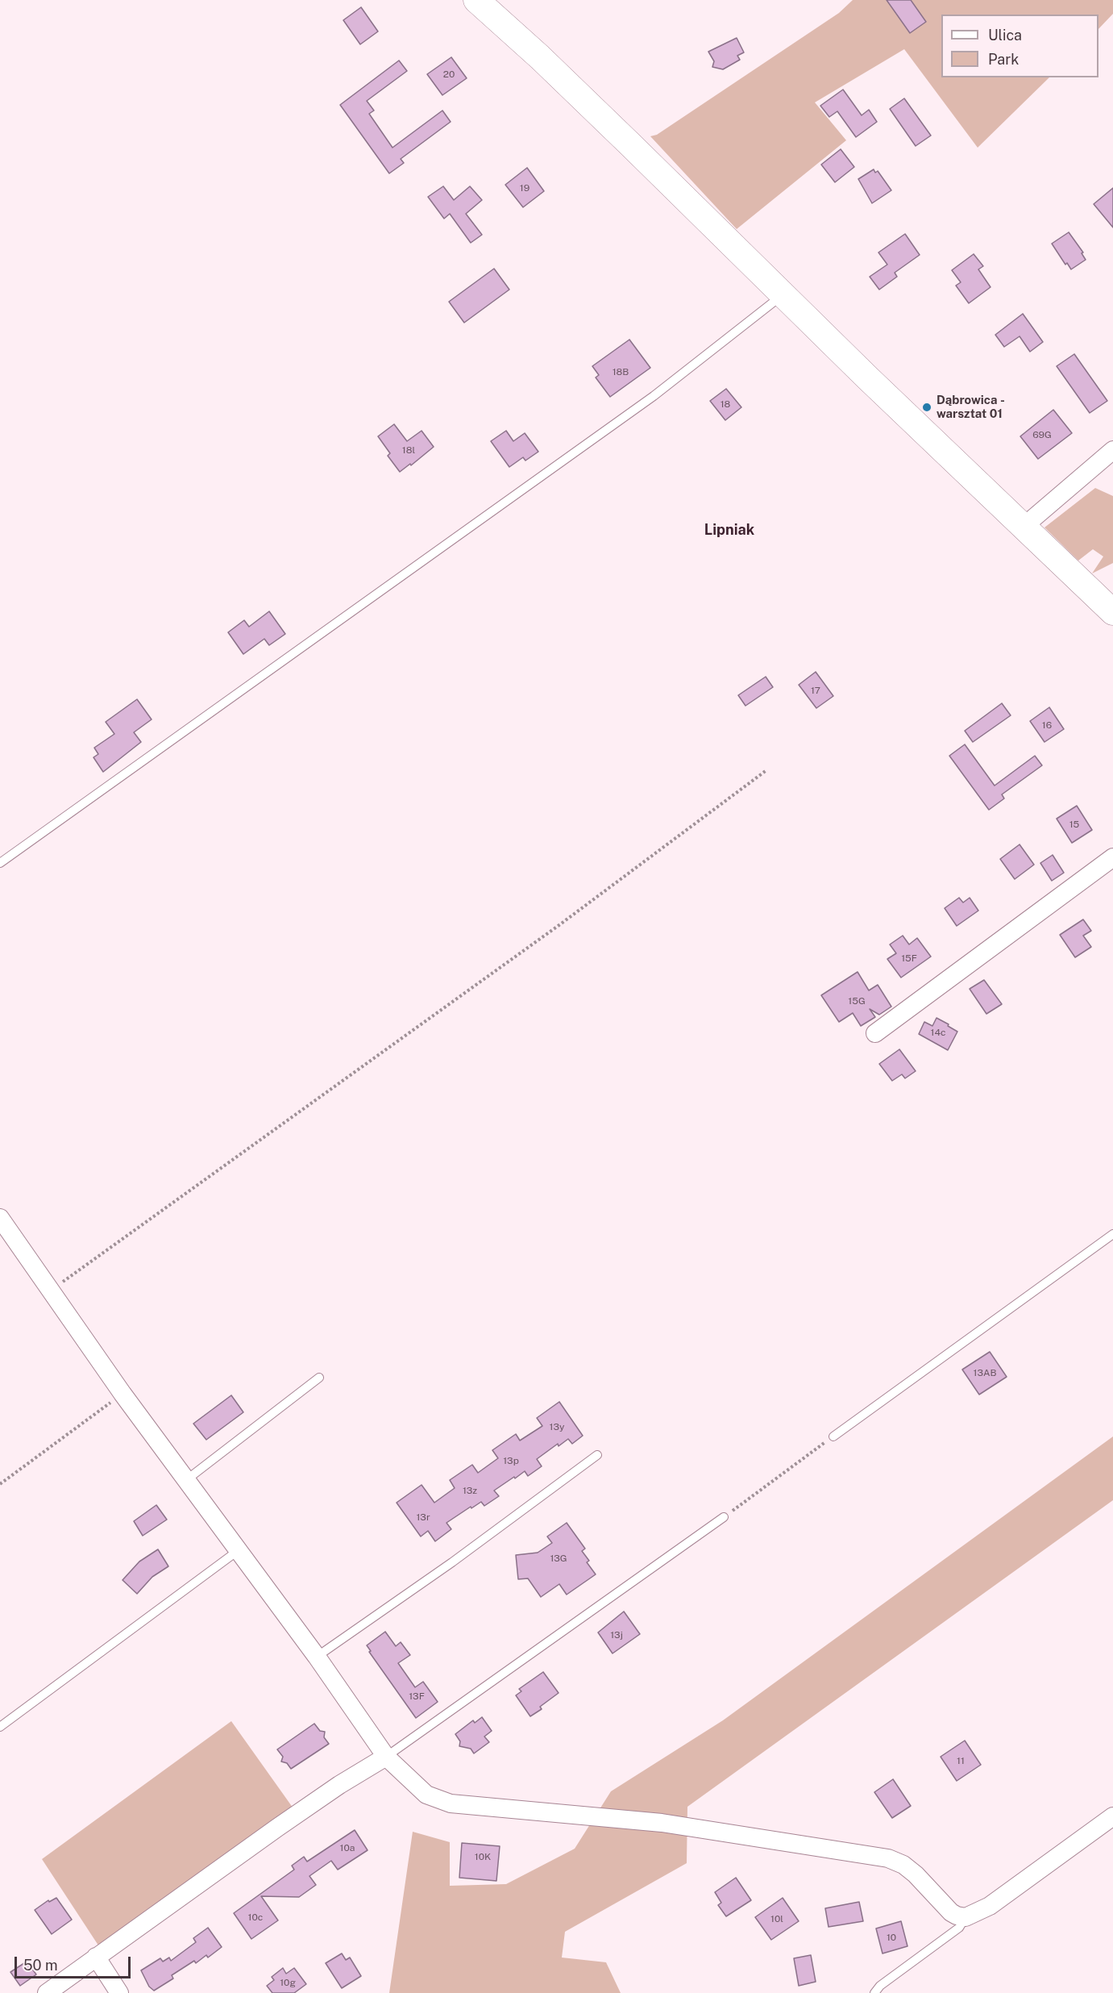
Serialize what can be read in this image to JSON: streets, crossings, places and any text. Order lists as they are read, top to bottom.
{
  "districts": ["Lipniak"],
  "places": ["Dąbrowica - warsztat 01"],
  "house_numbers": [
    "20",
    "19",
    "18B",
    "18",
    "69G",
    "18l",
    "17",
    "16",
    "15",
    "15F",
    "15G",
    "14c",
    "13AB",
    "13y",
    "13p",
    "13z",
    "13r",
    "13G",
    "13j",
    "13F",
    "11",
    "10a",
    "10K",
    "10c",
    "10l",
    "10",
    "10g"
  ],
  "legend": ["Ulica", "Park"],
  "scale_bar": "50 m"
}
